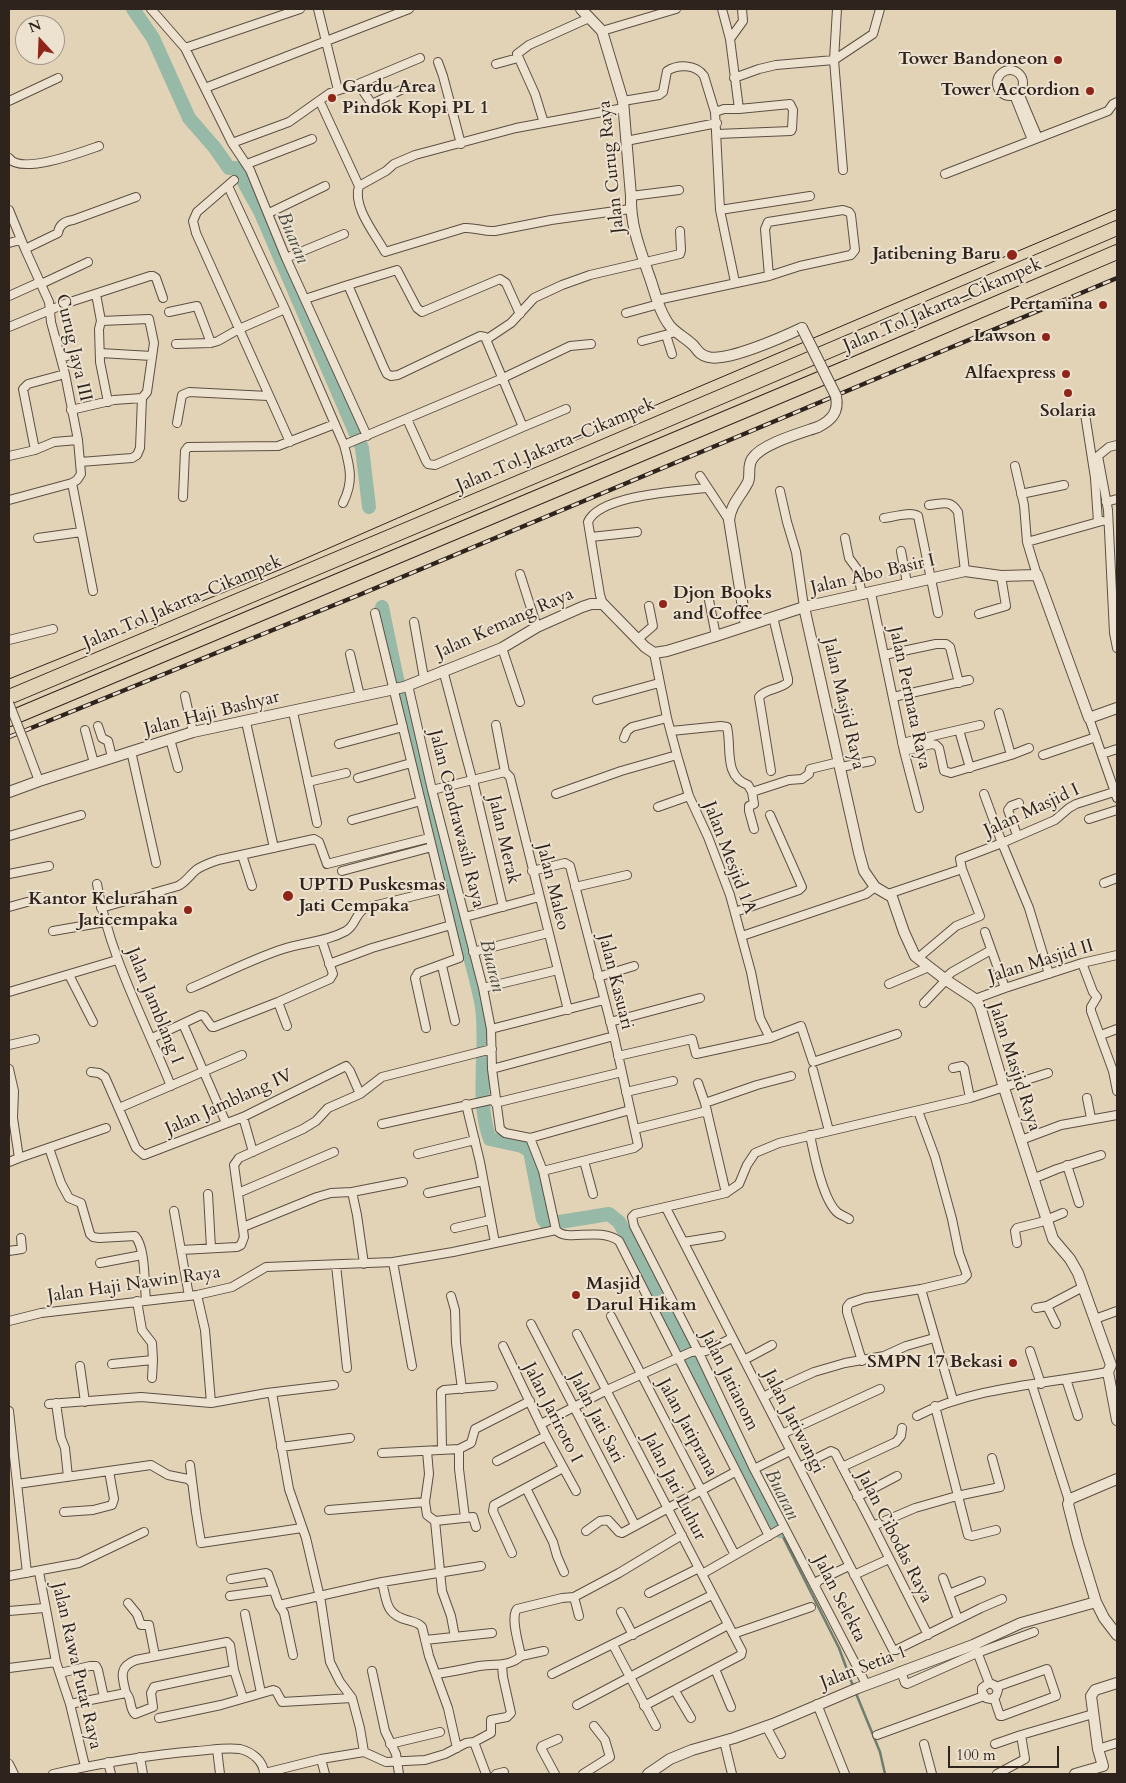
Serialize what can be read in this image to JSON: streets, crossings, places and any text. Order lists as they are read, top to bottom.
{
  "streets": {
    "highway": ["Jalan Tol Jakarta–Cikampek"],
    "street": [
      "Jalan Curug Raya",
      "Curug Jaya III",
      "Jalan Abo Basir I",
      "Jalan Kemang Raya",
      "Jalan Permata Raya",
      "Jalan Masjid Raya",
      "Jalan Haji Bashyar",
      "Jalan Masjid I",
      "Jalan Cendrawasih Raya",
      "Jalan Merak",
      "Jalan Mesjid 1A",
      "Jalan Maleo",
      "Jalan Masjid II",
      "Jalan Kasuari",
      "Jalan Jamblang I",
      "Jalan Jamblang IV",
      "Jalan Haji Nawin Raya",
      "Jalan Jatianom",
      "Jalan Jariroto I",
      "Jalan Jati Sari",
      "Jalan Jatiwangi",
      "Jalan Jatiprana",
      "Jalan Jati Luhur",
      "Jalan Cibodas Raya",
      "Jalan Selekta",
      "Jalan Rawa Putat Raya",
      "Jalan Setia 1"
    ]
  },
  "crossings": [
    ["Jalan Curug Raya", "Jalan Kemang Raya"],
    ["Jalan Curug Raya", "Jalan Mesjid 1A"],
    ["Jalan Abo Basir I", "Jalan Permata Raya"],
    ["Jalan Abo Basir I", "Jalan Masjid Raya"],
    ["Jalan Kemang Raya", "Jalan Haji Bashyar"],
    ["Jalan Kemang Raya", "Jalan Cendrawasih Raya"],
    ["Jalan Kemang Raya", "Jalan Merak"],
    ["Jalan Kemang Raya", "Jalan Mesjid 1A"],
    ["Jalan Masjid Raya", "Jalan Mesjid 1A"],
    ["Jalan Masjid Raya", "Jalan Masjid II"],
    ["Jalan Haji Bashyar", "Jalan Cendrawasih Raya"],
    ["Jalan Maleo", "Jalan Kasuari"],
    ["Jalan Jatianom", "Jalan Jatiwangi"],
    ["Jalan Jatianom", "Jalan Selekta"],
    ["Jalan Jatiwangi", "Jalan Cibodas Raya"],
    ["Jalan Selekta", "Jalan Setia 1"]
  ],
  "water": ["Buaran"],
  "places": [
    "Tower Bandoneon",
    "Tower Accordion",
    "Gardu Area Pindok Kopi PL 1",
    "Jatibening Baru",
    "Pertamina",
    "Lawson",
    "Alfaexpress",
    "Solaria",
    "Djon Books and Coffee",
    "UPTD Puskesmas Jati Cempaka",
    "Kantor Kelurahan Jaticempaka",
    "Masjid Darul Hikam",
    "SMPN 17 Bekasi"
  ],
  "scale_bar": "100 m",
  "north": "top"
}
